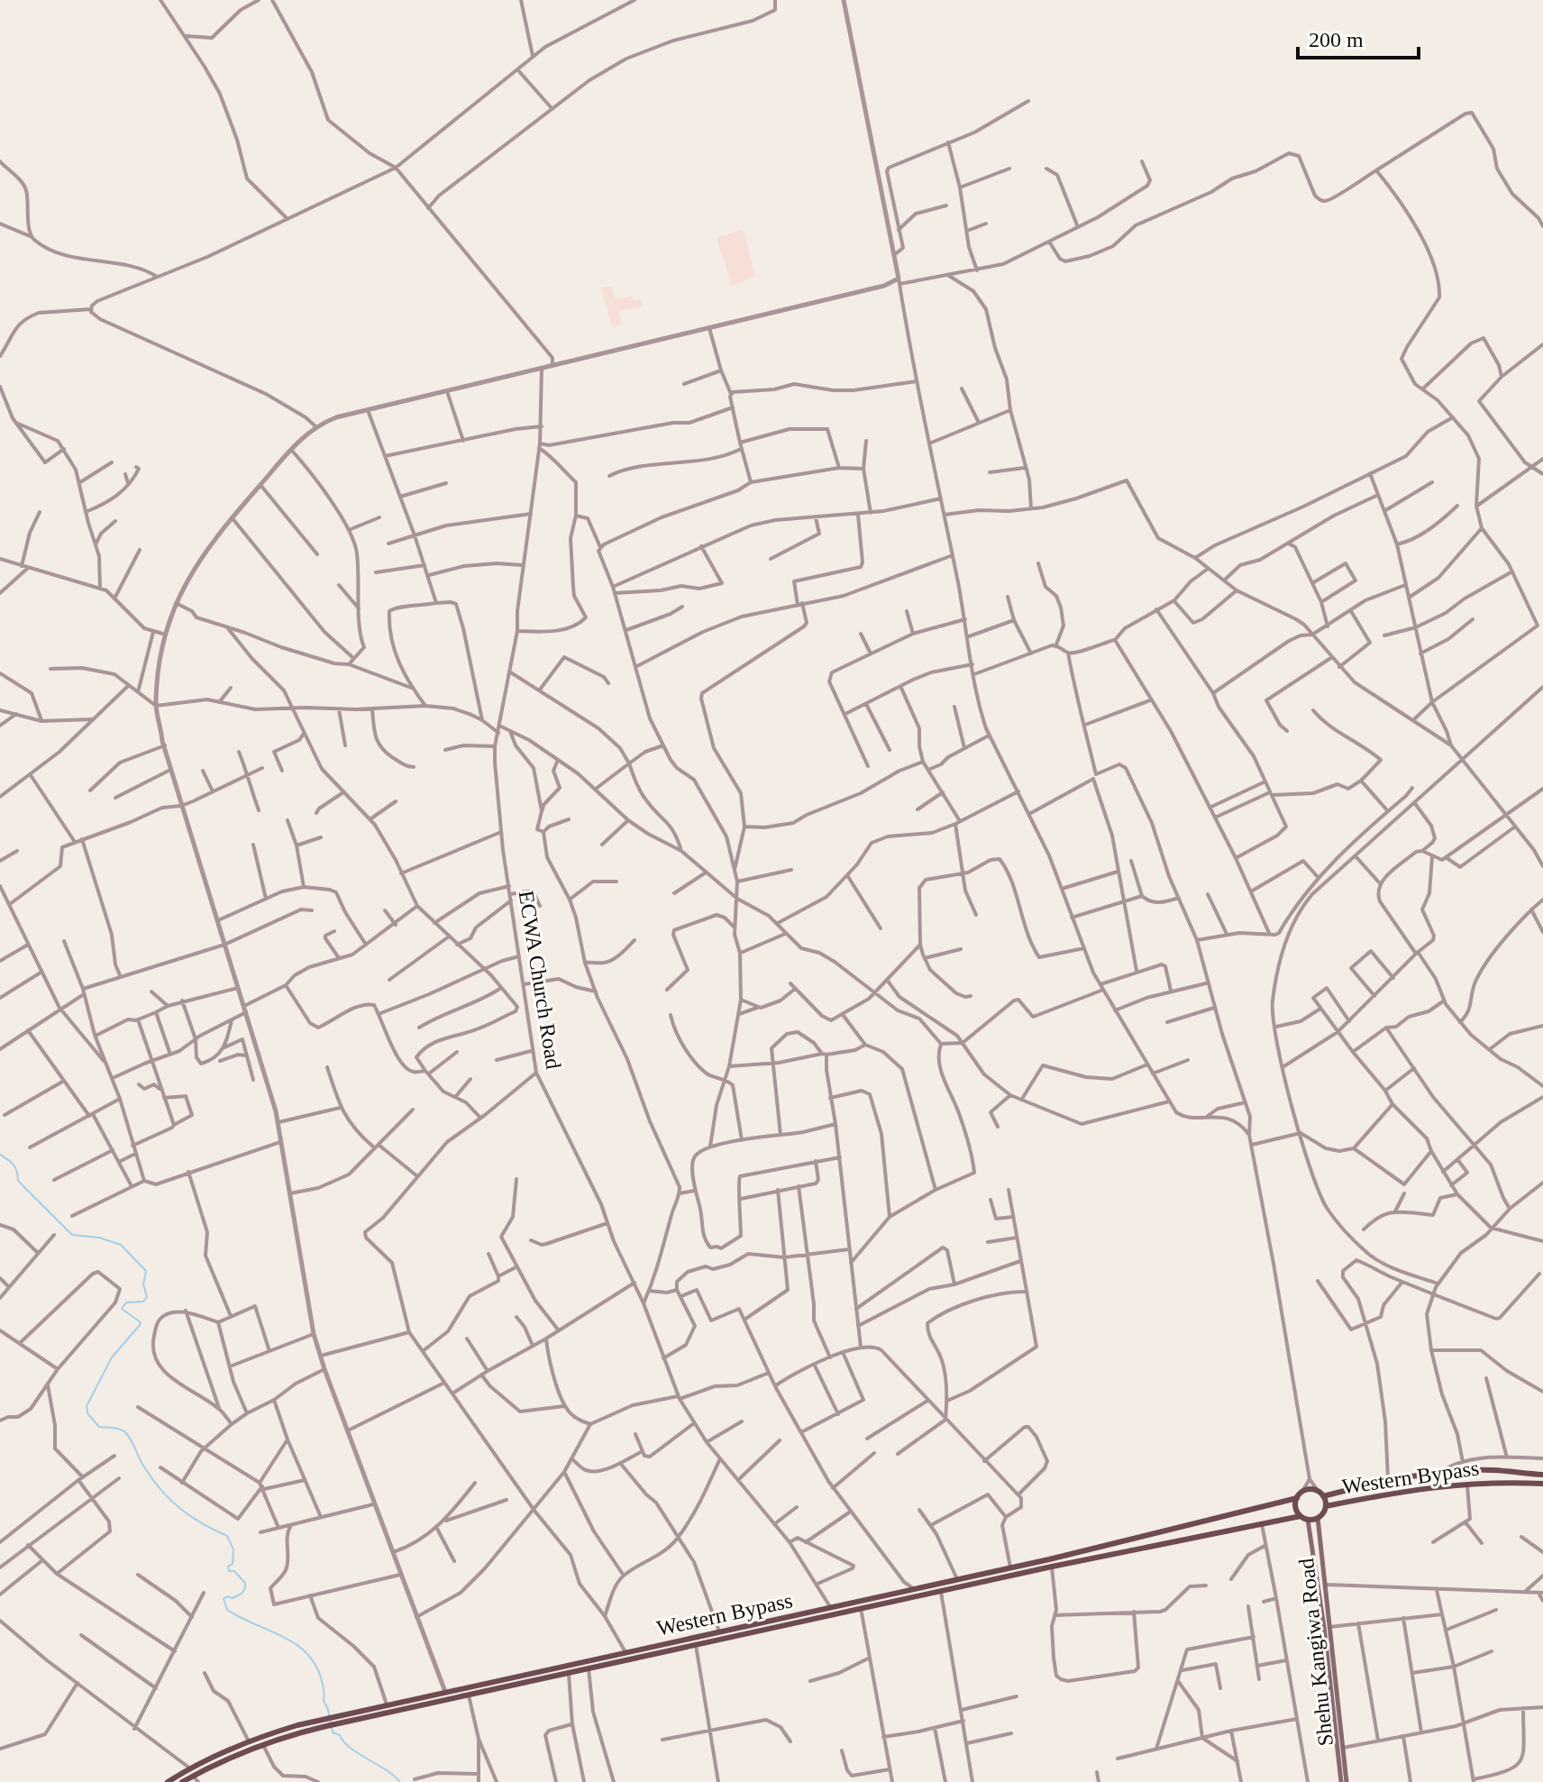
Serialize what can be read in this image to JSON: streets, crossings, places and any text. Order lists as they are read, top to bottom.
{
  "streets": {
    "main road": ["Western Bypass", "Shehu Kangiwa Road"],
    "street": ["ECWA Church Road"]
  },
  "crossings": [
    ["ECWA Church Road", "Western Bypass"],
    ["Western Bypass", "Shehu Kangiwa Road"]
  ],
  "scale_bar": "200 m"
}
